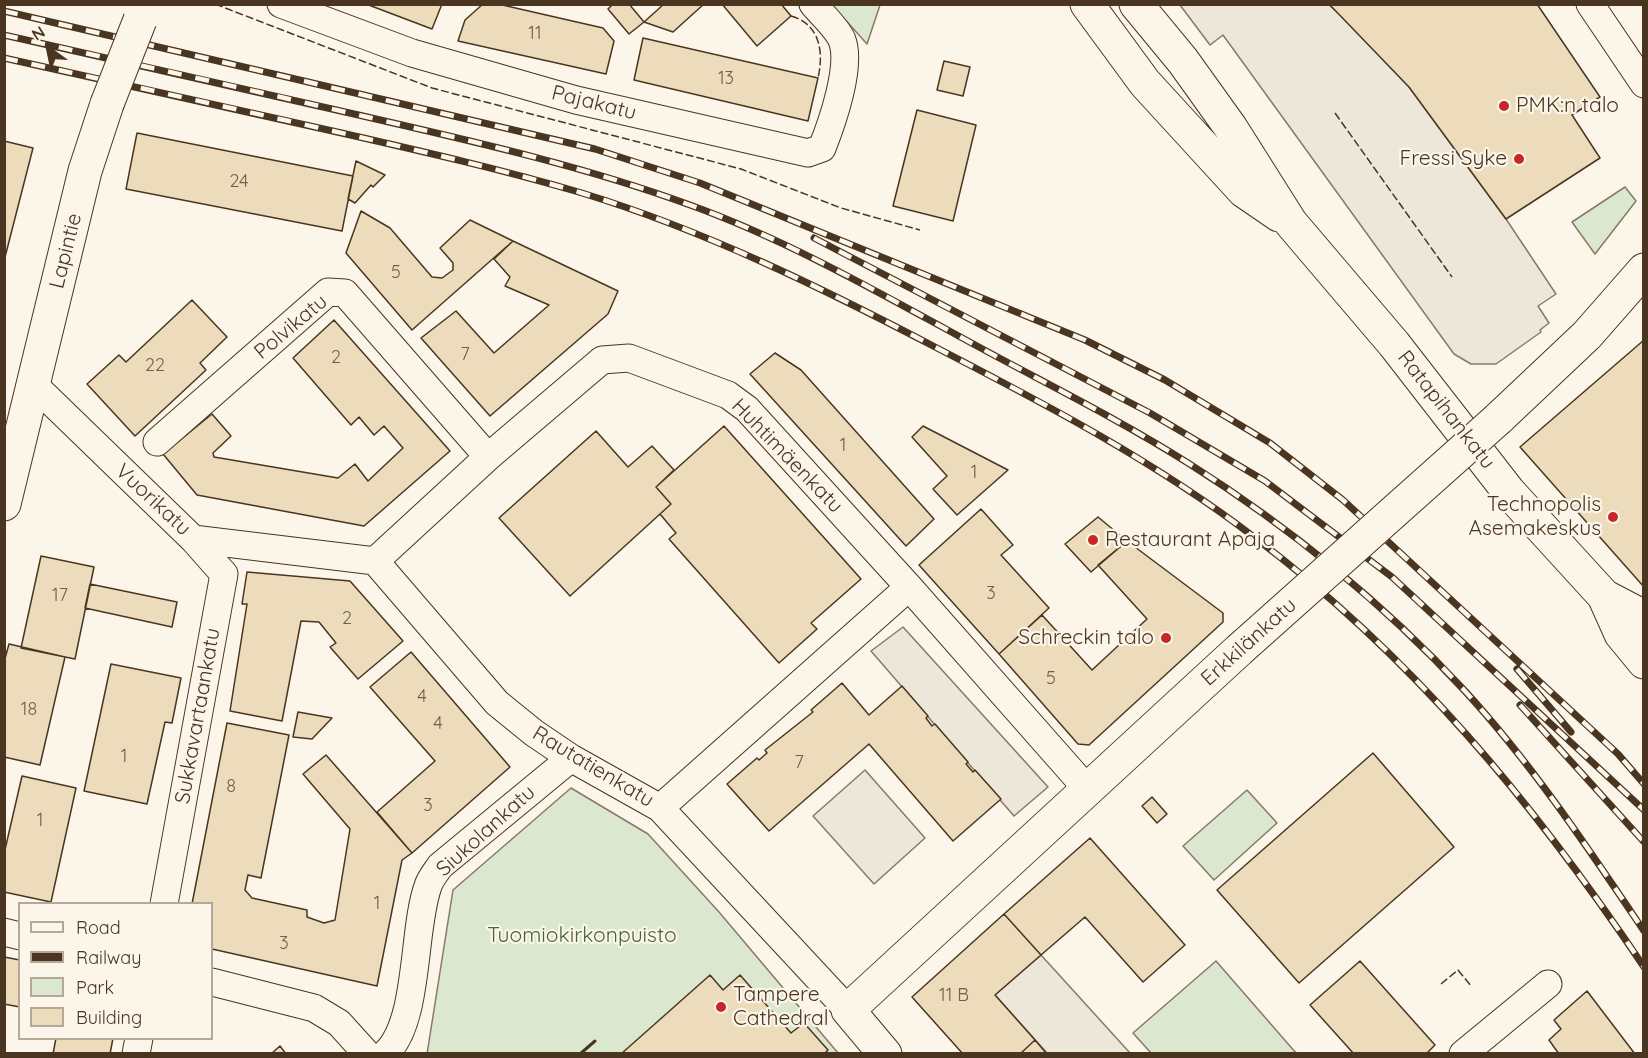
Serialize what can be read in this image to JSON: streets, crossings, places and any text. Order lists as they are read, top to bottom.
{
  "streets": {
    "main road": [
      "Lapintie",
      "Ratapihankatu",
      "Erkkilänkatu",
      "Rautatienkatu"
    ],
    "street": [
      "Pajakatu",
      "Polvikatu",
      "Huhtimäenkatu",
      "Vuorikatu",
      "Sukkavartaankatu",
      "Siukolankatu"
    ]
  },
  "crossings": [
    ["Lapintie", "Vuorikatu"],
    ["Polvikatu", "Huhtimäenkatu"],
    ["Huhtimäenkatu", "Vuorikatu"],
    ["Huhtimäenkatu", "Erkkilänkatu"],
    ["Huhtimäenkatu", "Rautatienkatu"],
    ["Vuorikatu", "Sukkavartaankatu"],
    ["Vuorikatu", "Rautatienkatu"],
    ["Erkkilänkatu", "Rautatienkatu"],
    ["Rautatienkatu", "Siukolankatu"]
  ],
  "parks": ["Tuomiokirkonpuisto"],
  "places": [
    "PMK:n talo",
    "Fressi Syke",
    "Technopolis Asemakeskus",
    "Restaurant Apaja",
    "Schreckin talo",
    "Tampere Cathedral"
  ],
  "house_numbers": [
    "11",
    "13",
    "24",
    "5",
    "7",
    "2",
    "22",
    "1",
    "1",
    "3",
    "17",
    "2",
    "5",
    "4",
    "18",
    "4",
    "1",
    "7",
    "8",
    "3",
    "1",
    "1",
    "3",
    "11 B"
  ],
  "legend": [
    "Road",
    "Railway",
    "Park",
    "Building"
  ],
  "north": "top left"
}
